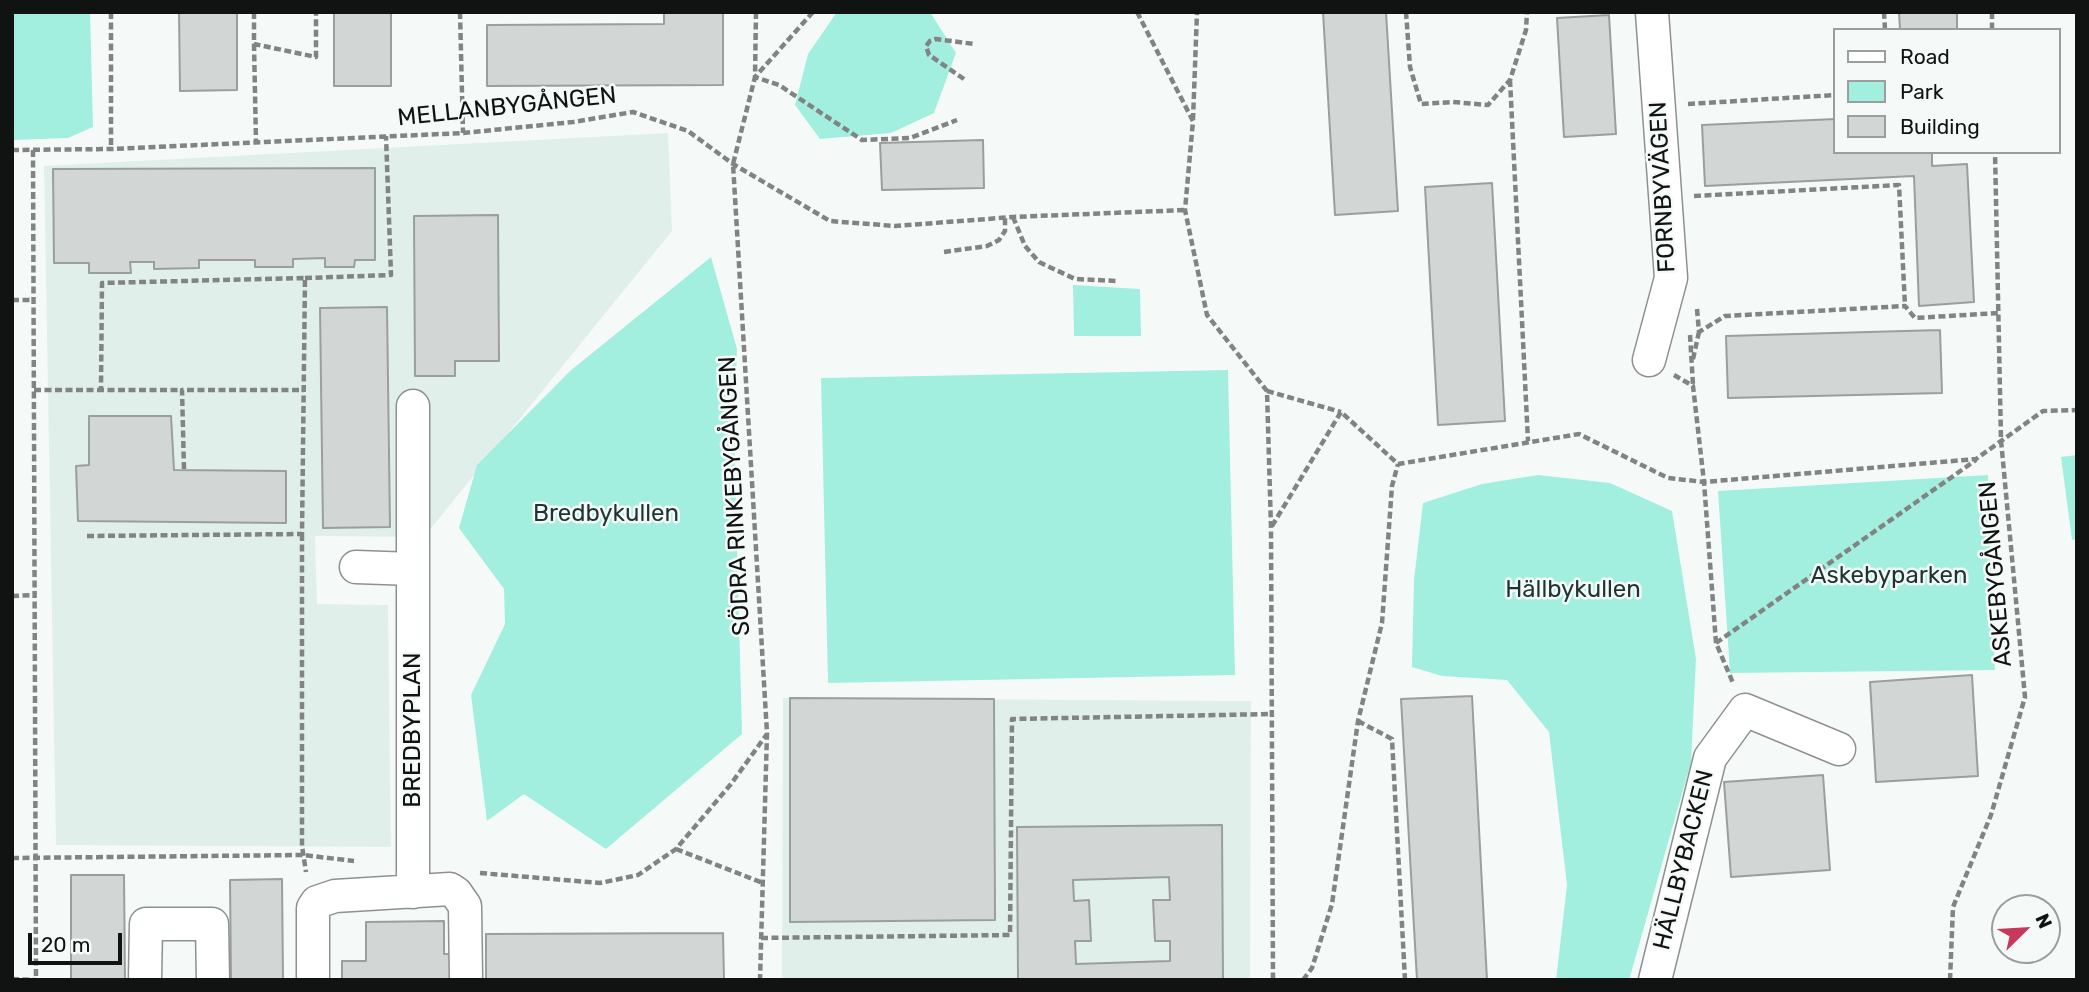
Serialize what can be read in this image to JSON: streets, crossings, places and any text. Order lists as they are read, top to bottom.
{
  "streets": {
    "street": ["FORNBYVÄGEN", "BREDBYPLAN", "HÄLLBYBACKEN"],
    "path": ["MELLANBYGÅNGEN", "SÖDRA RINKEBYGÅNGEN", "ASKEBYGÅNGEN"]
  },
  "crossings": [
    ["MELLANBYGÅNGEN", "SÖDRA RINKEBYGÅNGEN"]
  ],
  "parks": ["Bredbykullen", "Askebyparken", "Hällbykullen"],
  "legend": ["Road", "Park", "Building"],
  "scale_bar": "20 m",
  "north": "top right"
}
